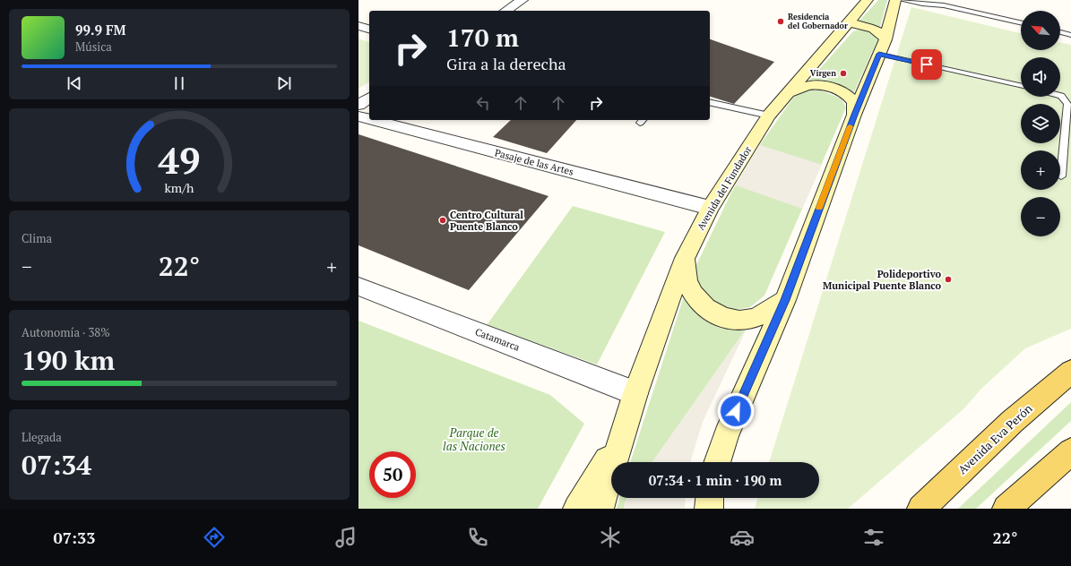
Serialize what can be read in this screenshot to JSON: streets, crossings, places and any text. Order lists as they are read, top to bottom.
{
  "streets": {
    "main road": ["Avenida del Fundador", "Avenida Eva Perón"],
    "street": ["Pasaje de las Artes", "Catamarca"]
  },
  "crossings": [
    ["Pasaje de las Artes", "Avenida del Fundador"],
    ["Avenida del Fundador", "Catamarca"]
  ],
  "parks": ["Parque de las Naciones"],
  "places": [
    "Residencia del Gobernador",
    "Virgen",
    "Centro Cultural Puente Blanco",
    "Polideportivo Municipal Puente Blanco"
  ],
  "north": "top left",
  "page": {
    "map_buttons": ["+", "−"],
    "turn": ["170 m", "Gira a la derecha"],
    "song": ["99.9 FM", "Música"],
    "tile": [
      "Clima",
      ["Autonomía · 38%", "190 km"],
      ["Llegada", "07:34"]
    ],
    "heat": ["−", "22°", "+"],
    "limit": "50",
    "trip": "07:34 · 1 min · 190 m",
    "tabs": ["07:33", "22°"],
    "gauge": ["49", "km/h"]
  }
}
